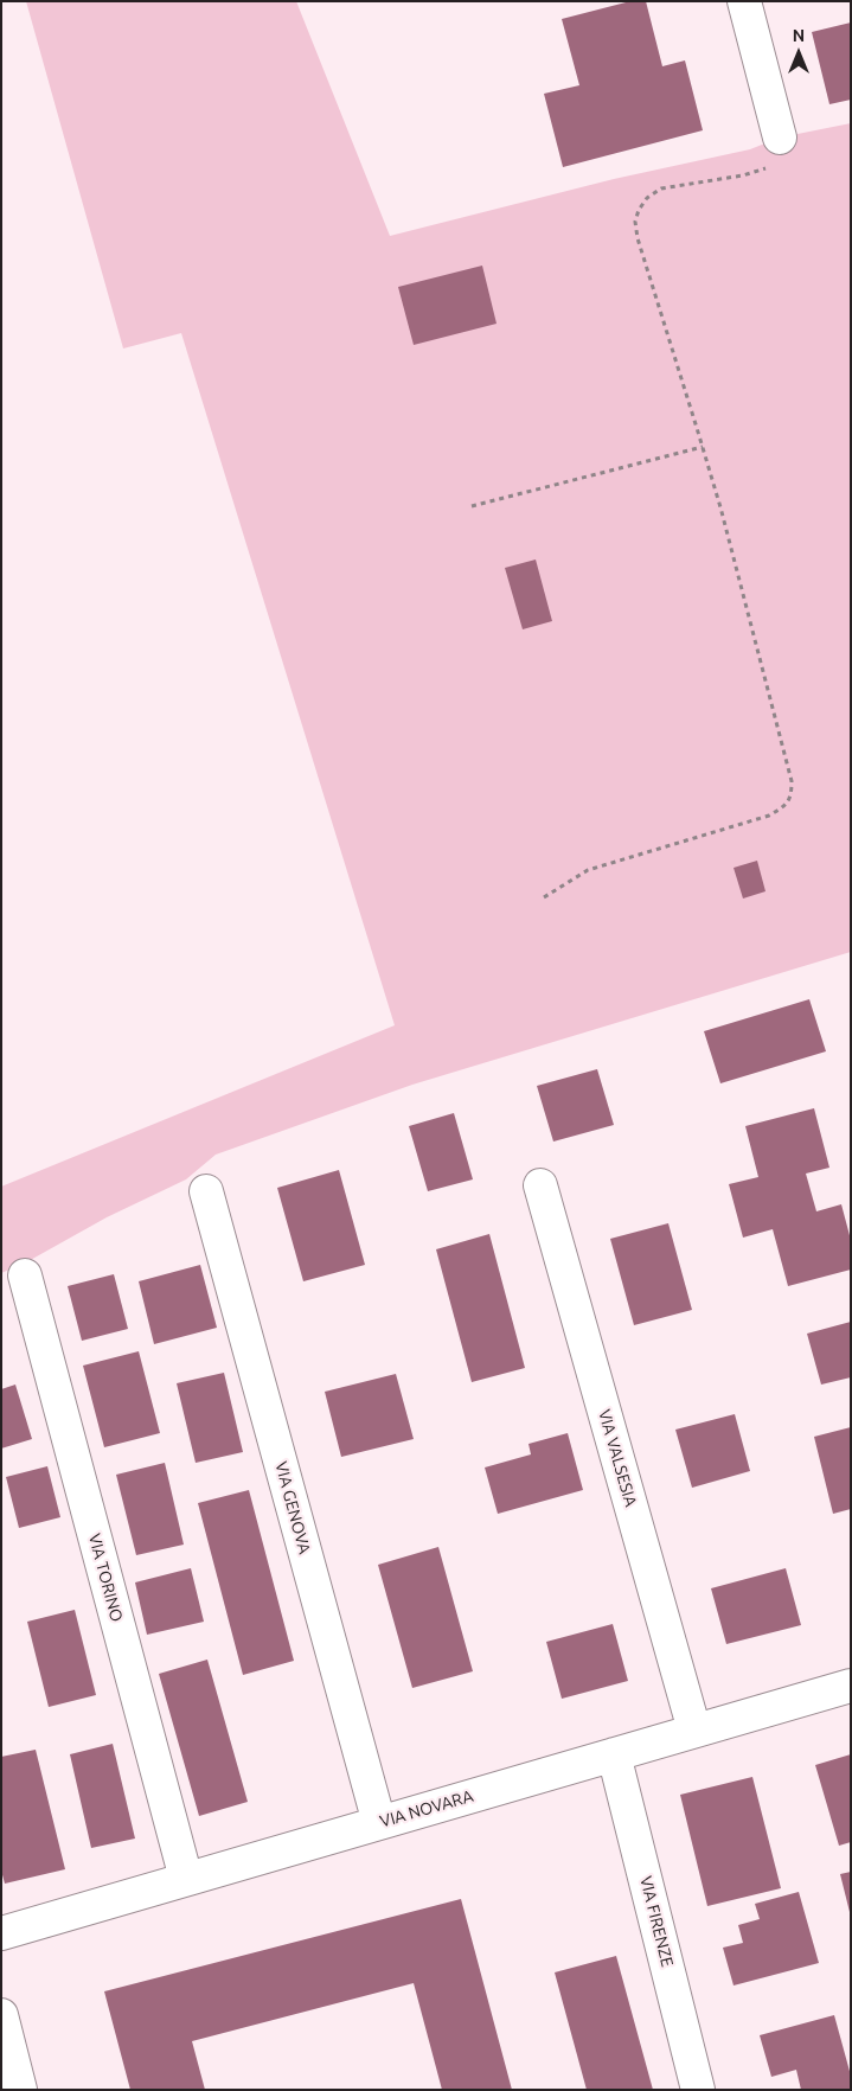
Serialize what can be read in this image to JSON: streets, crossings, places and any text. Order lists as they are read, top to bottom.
{
  "streets": {
    "street": [
      "VIA VALSESIA",
      "VIA GENOVA",
      "VIA TORINO",
      "VIA NOVARA",
      "VIA FIRENZE"
    ]
  },
  "crossings": [
    ["VIA VALSESIA", "VIA NOVARA"],
    ["VIA GENOVA", "VIA NOVARA"],
    ["VIA TORINO", "VIA NOVARA"],
    ["VIA NOVARA", "VIA FIRENZE"]
  ],
  "north": "top"
}
